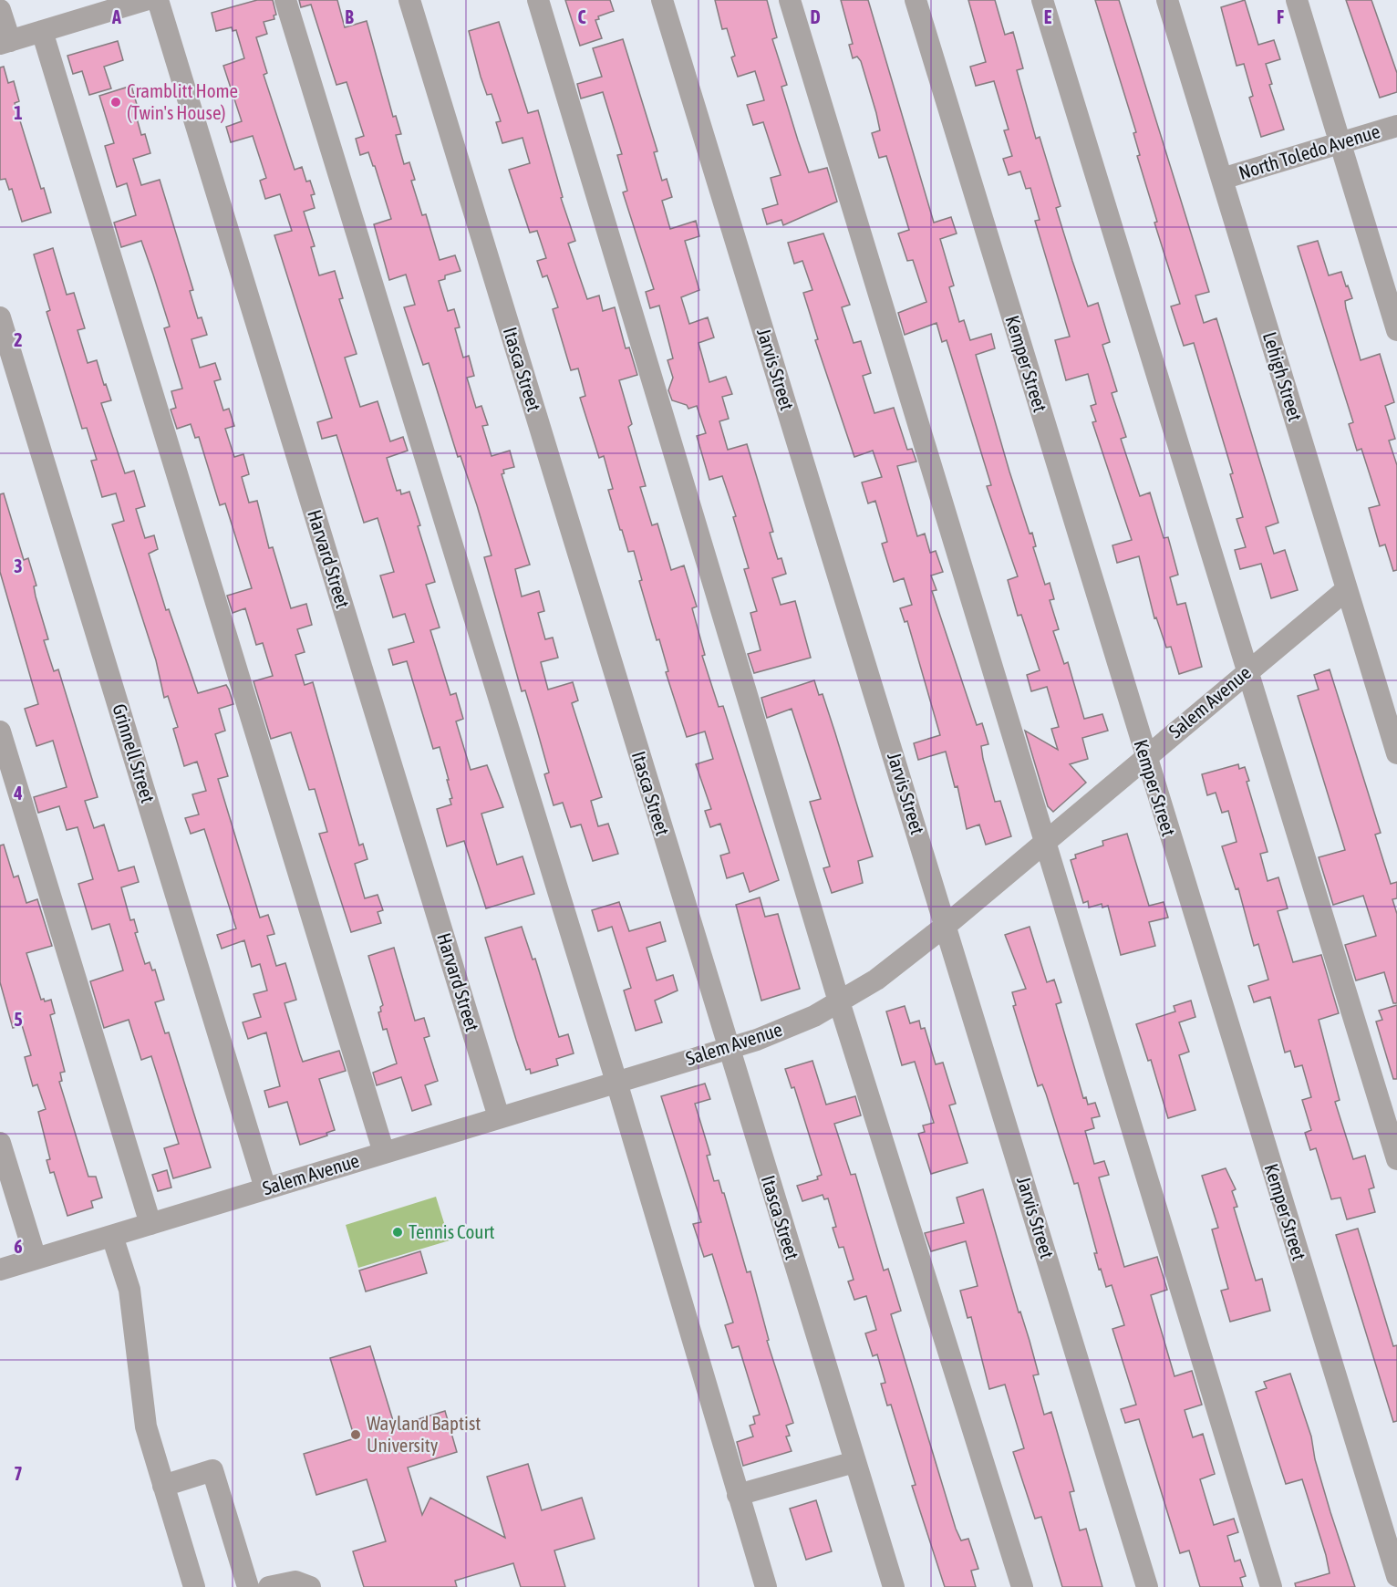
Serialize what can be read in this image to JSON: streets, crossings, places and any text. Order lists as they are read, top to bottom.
{
  "streets": {
    "street": [
      "North Toledo Avenue",
      "Kemper Street",
      "Itasca Street",
      "Jarvis Street",
      "Lehigh Street",
      "Harvard Street",
      "Salem Avenue",
      "Grinnell Street"
    ]
  },
  "crossings": [
    ["North Toledo Avenue", "Lehigh Street"],
    ["Kemper Street", "Salem Avenue"],
    ["Itasca Street", "Salem Avenue"],
    ["Jarvis Street", "Salem Avenue"],
    ["Lehigh Street", "Salem Avenue"],
    ["Harvard Street", "Salem Avenue"],
    ["Salem Avenue", "Grinnell Street"]
  ],
  "places": ["Cramblitt Home (Twin's House)", "Tennis Court", "Wayland Baptist University"],
  "grid": {
    "columns": [
      "A",
      "B",
      "C",
      "D",
      "E",
      "F"
    ],
    "rows": [
      "1",
      "2",
      "3",
      "4",
      "5",
      "6",
      "7"
    ]
  }
}
